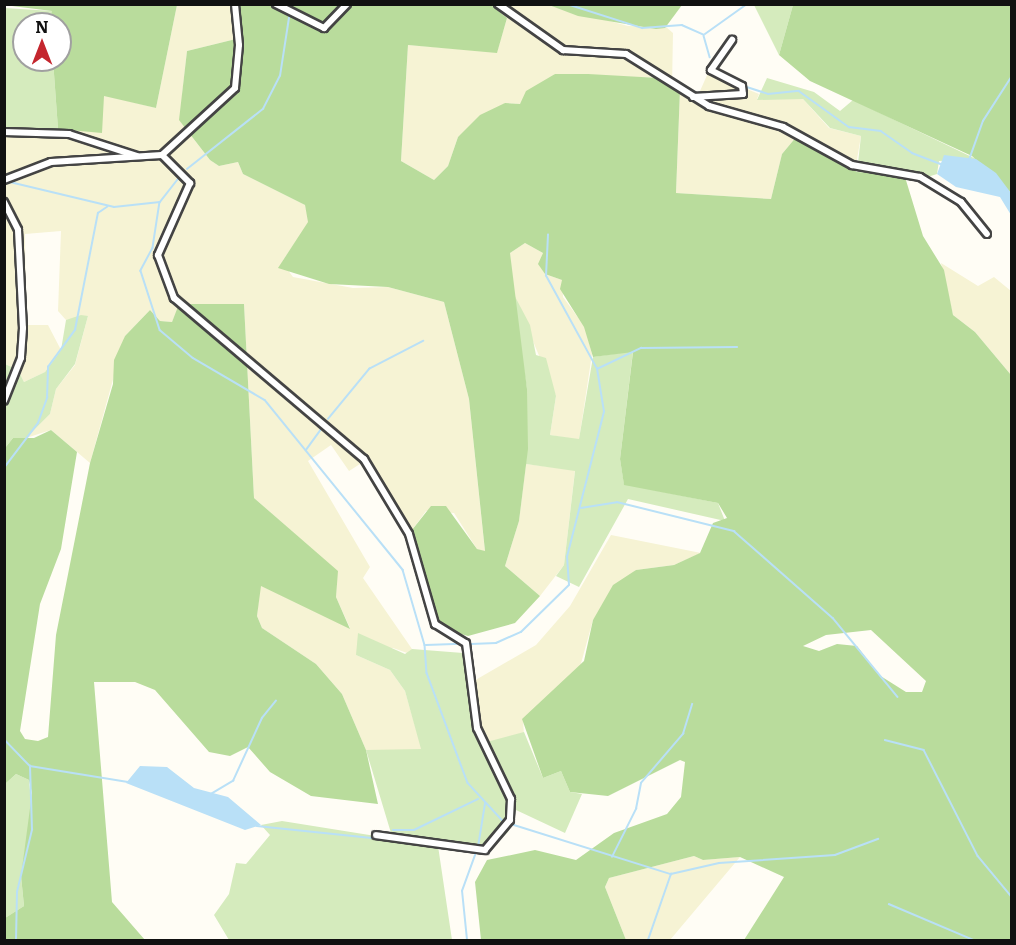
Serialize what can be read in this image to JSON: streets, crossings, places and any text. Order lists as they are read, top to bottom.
{
  "north": "top"
}
